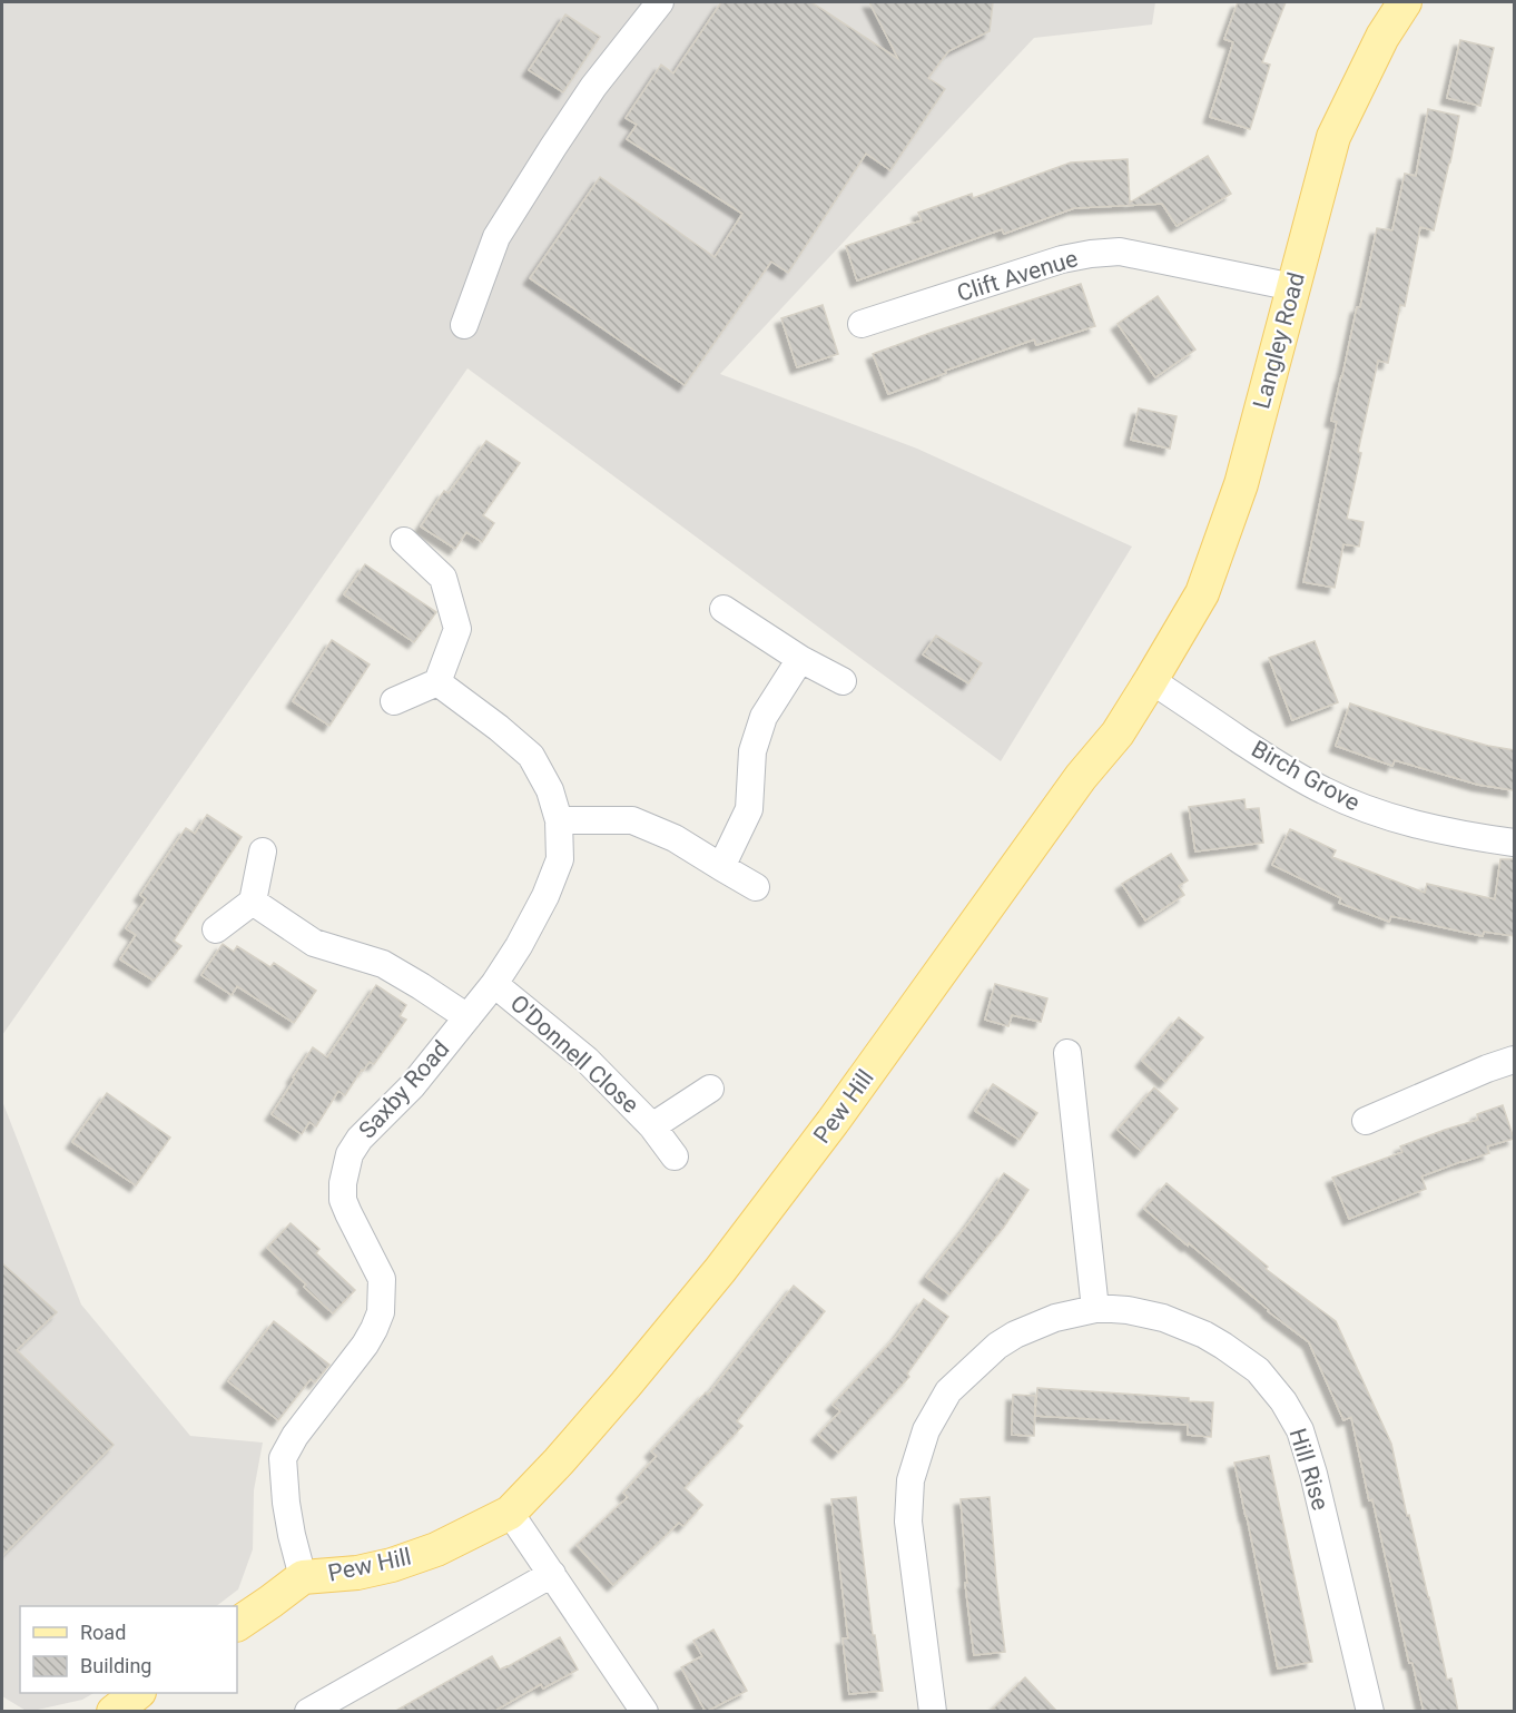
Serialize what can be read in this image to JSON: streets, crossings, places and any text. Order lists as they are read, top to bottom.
{
  "streets": {
    "main road": ["Langley Road", "Pew Hill"],
    "street": [
      "Clift Avenue",
      "Birch Grove",
      "O'Donnell Close",
      "Saxby Road",
      "Hill Rise"
    ]
  },
  "crossings": [
    ["Clift Avenue", "Langley Road"],
    ["Langley Road", "Birch Grove"],
    ["Langley Road", "Pew Hill"],
    ["Birch Grove", "Pew Hill"],
    ["O'Donnell Close", "Saxby Road"],
    ["Saxby Road", "Pew Hill"]
  ],
  "legend": ["Road", "Building"]
}
